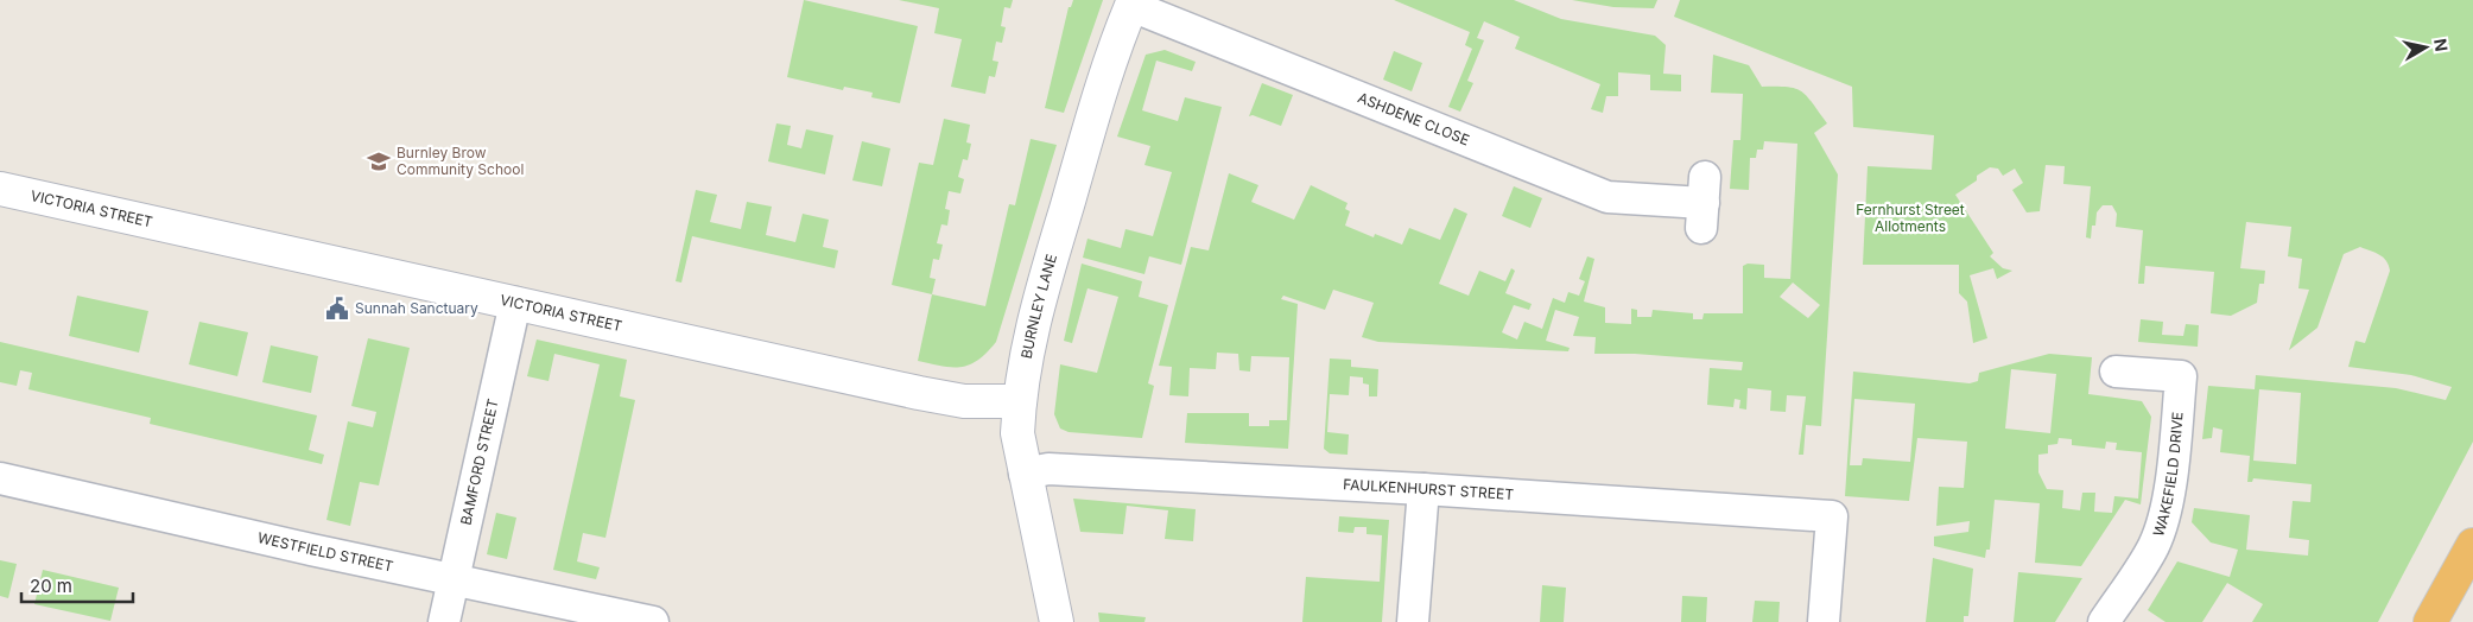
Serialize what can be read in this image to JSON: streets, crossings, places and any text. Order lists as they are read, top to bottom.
{
  "streets": {
    "street": [
      "ASHDENE CLOSE",
      "VICTORIA STREET",
      "BURNLEY LANE",
      "BAMFORD STREET",
      "WAKEFIELD DRIVE",
      "FAULKENHURST STREET",
      "WESTFIELD STREET"
    ]
  },
  "crossings": [
    ["ASHDENE CLOSE", "BURNLEY LANE"],
    ["VICTORIA STREET", "BURNLEY LANE"],
    ["VICTORIA STREET", "BAMFORD STREET"],
    ["BURNLEY LANE", "FAULKENHURST STREET"],
    ["BAMFORD STREET", "WESTFIELD STREET"]
  ],
  "parks": ["Fernhurst Street Allotments"],
  "places": {
    "school or university": ["Burnley Brow Community School"],
    "public building": ["Sunnah Sanctuary"]
  },
  "scale_bar": "20 m",
  "north": "right"
}
